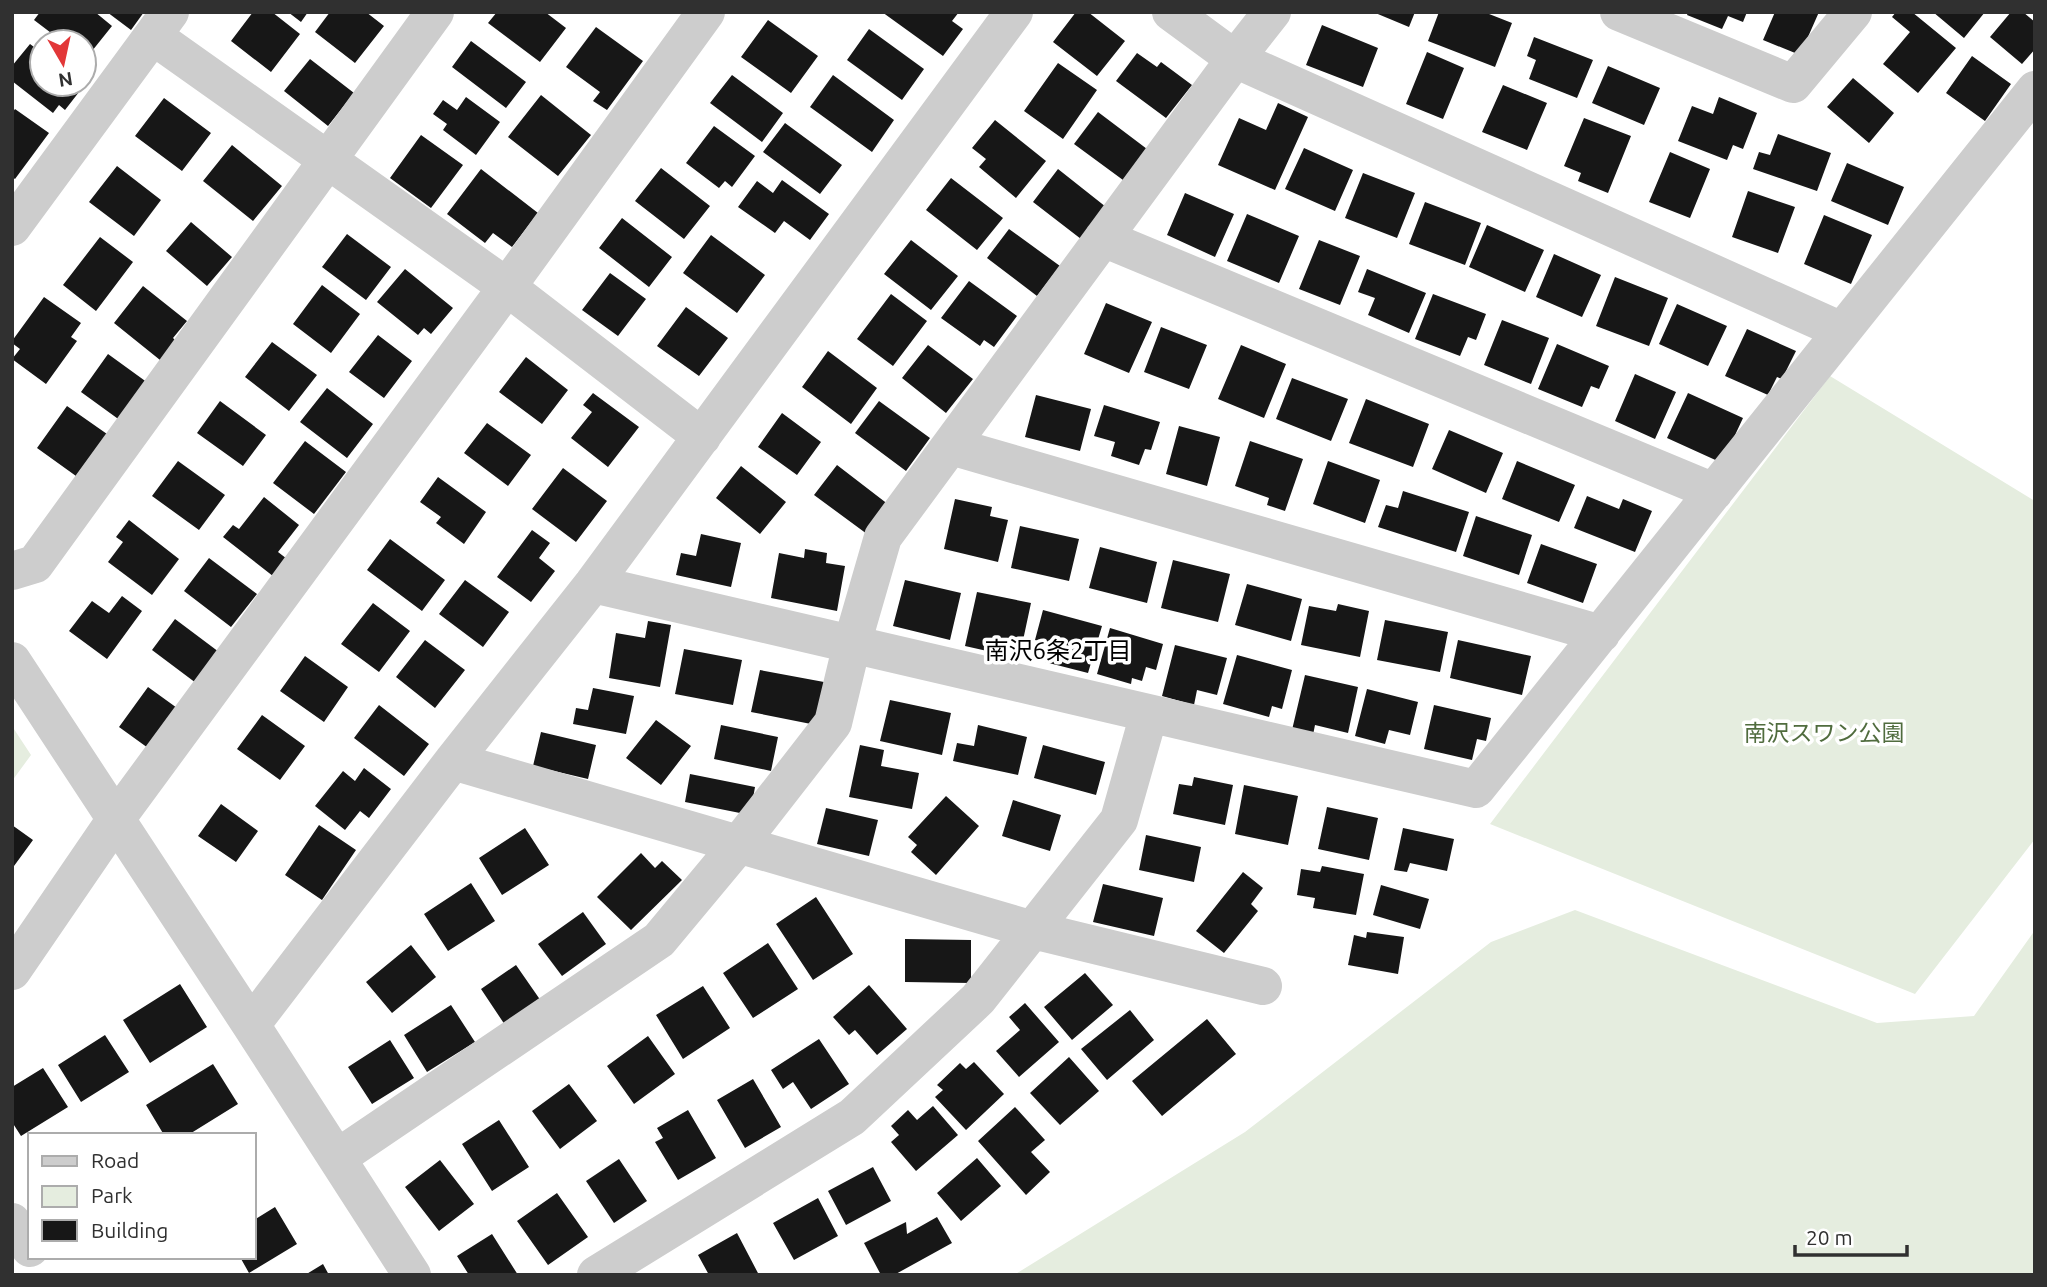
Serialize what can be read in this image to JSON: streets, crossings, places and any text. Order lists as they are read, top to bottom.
{
  "districts": ["南沢6条2丁目"],
  "parks": ["南沢スワン公園"],
  "legend": ["Road", "Park", "Building"],
  "scale_bar": "20 m",
  "north": "bottom"
}
